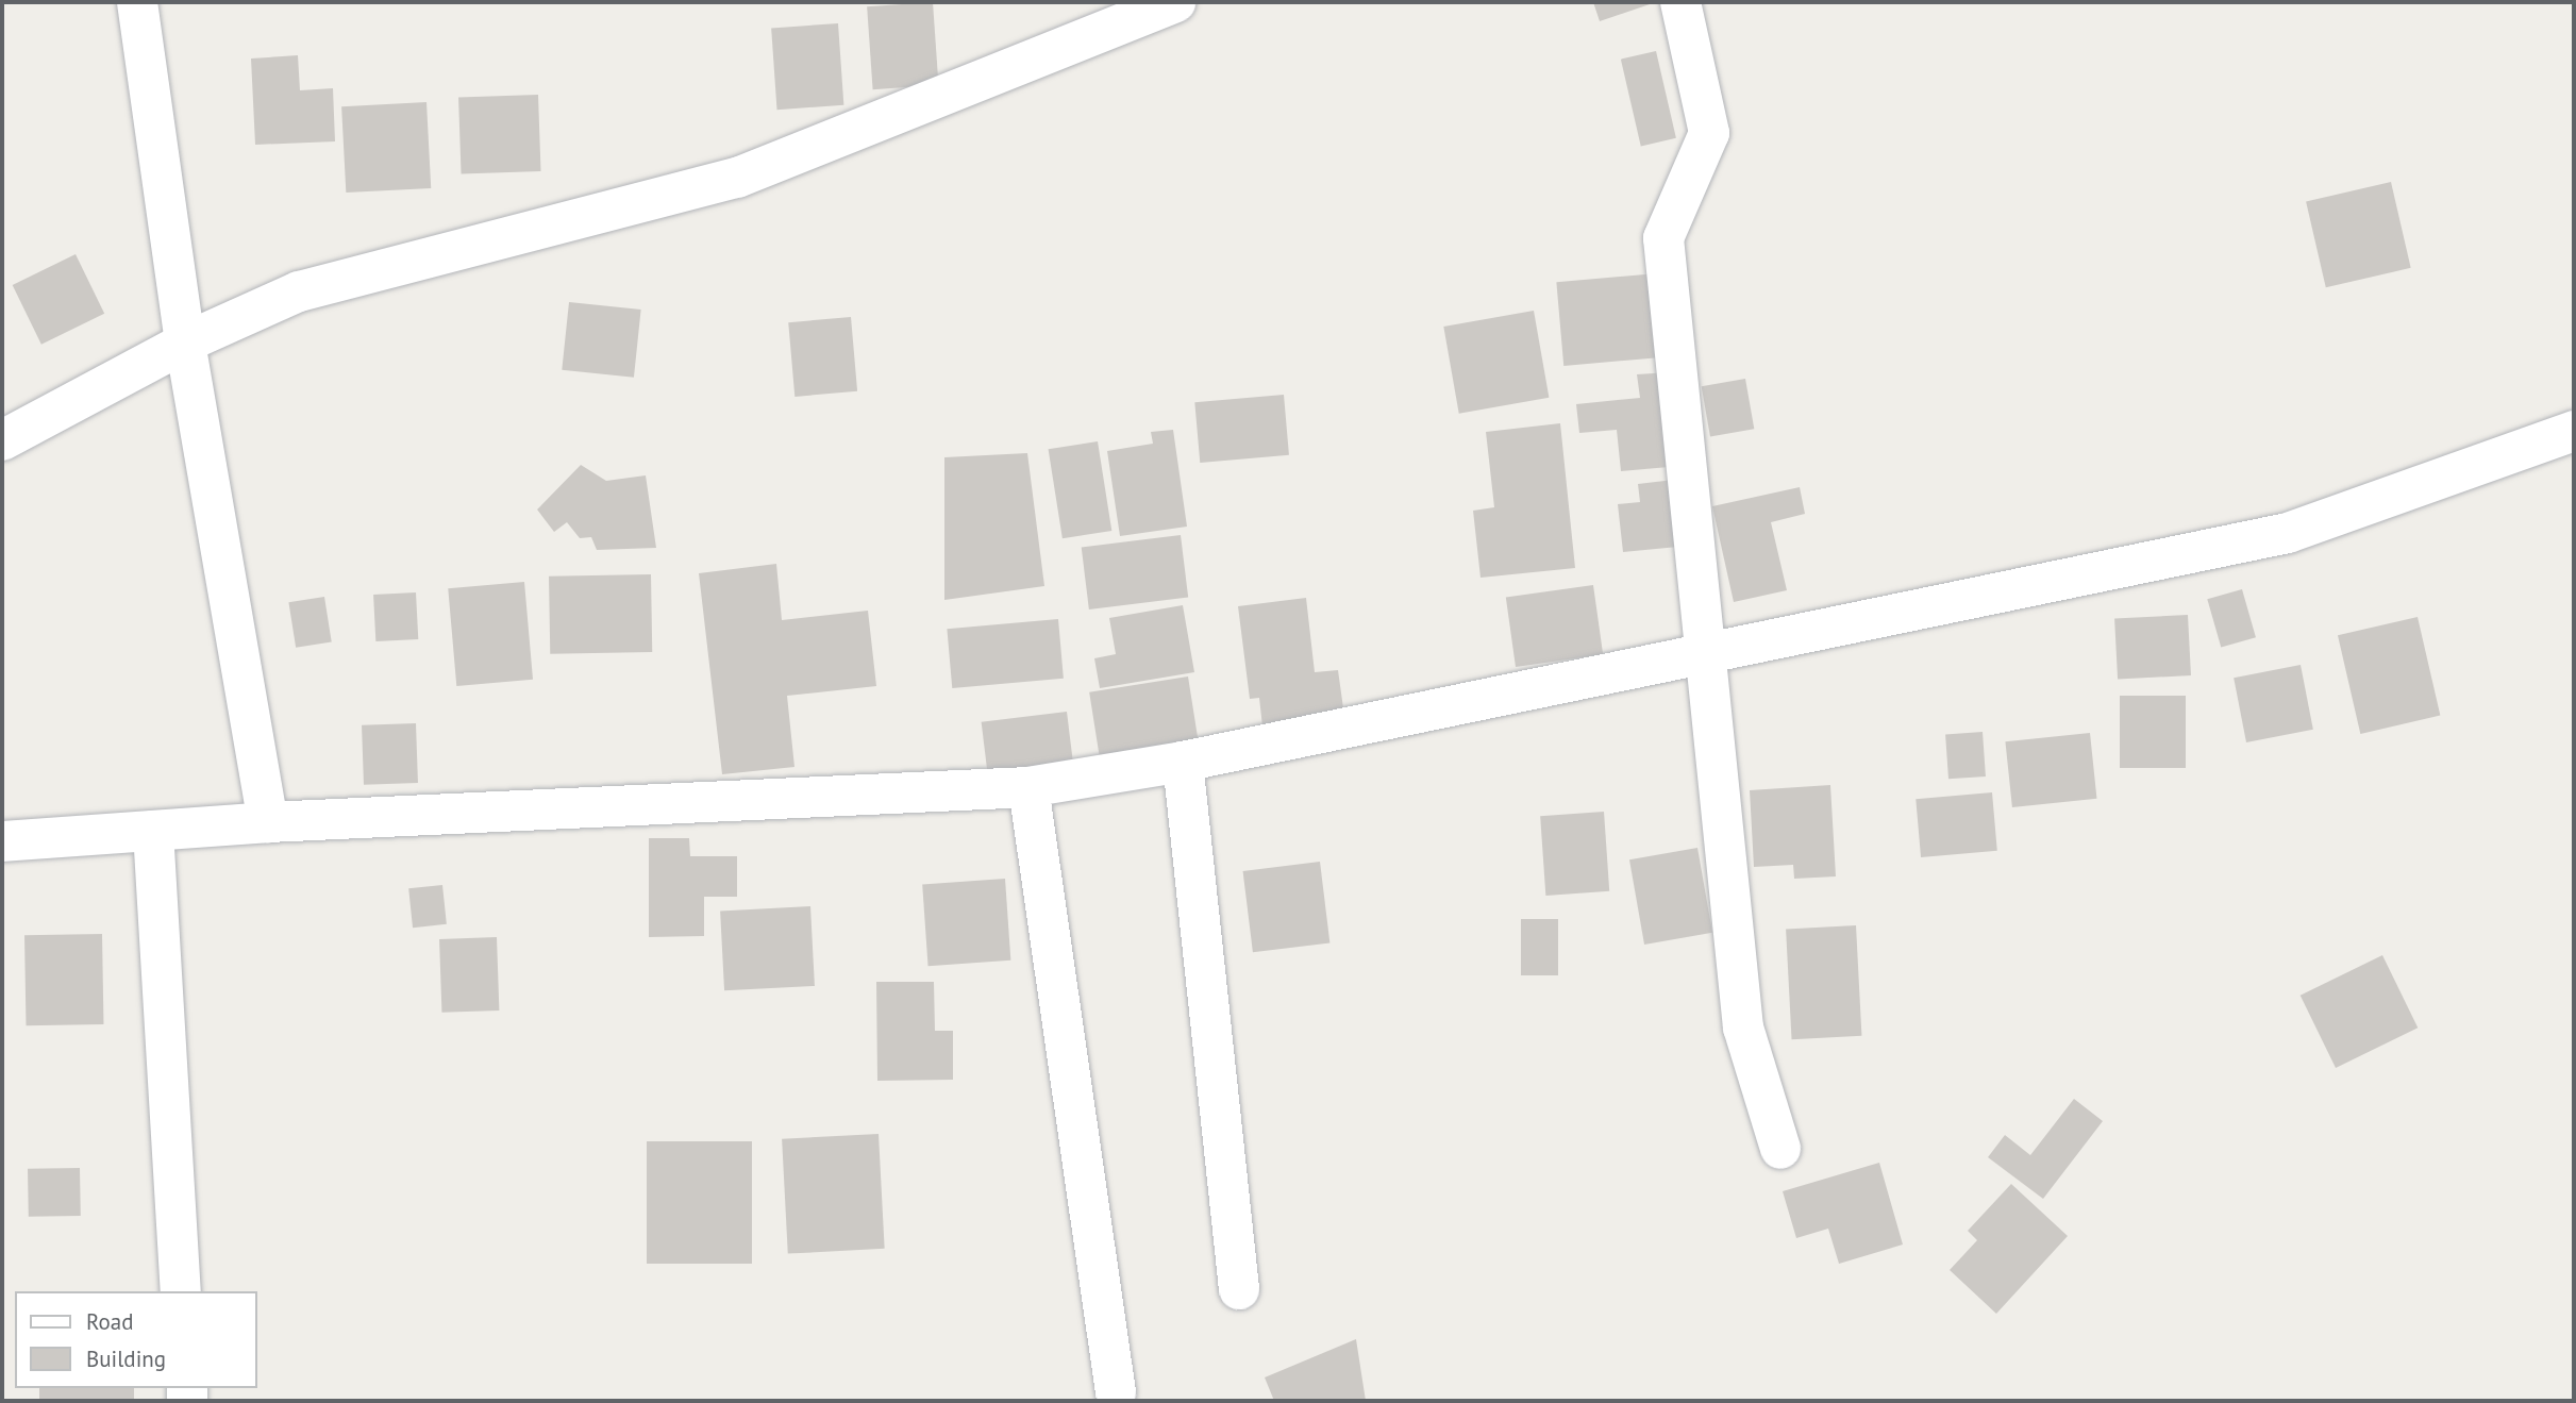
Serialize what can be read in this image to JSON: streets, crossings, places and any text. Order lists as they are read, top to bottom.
{
  "legend": ["Road", "Building"]
}
